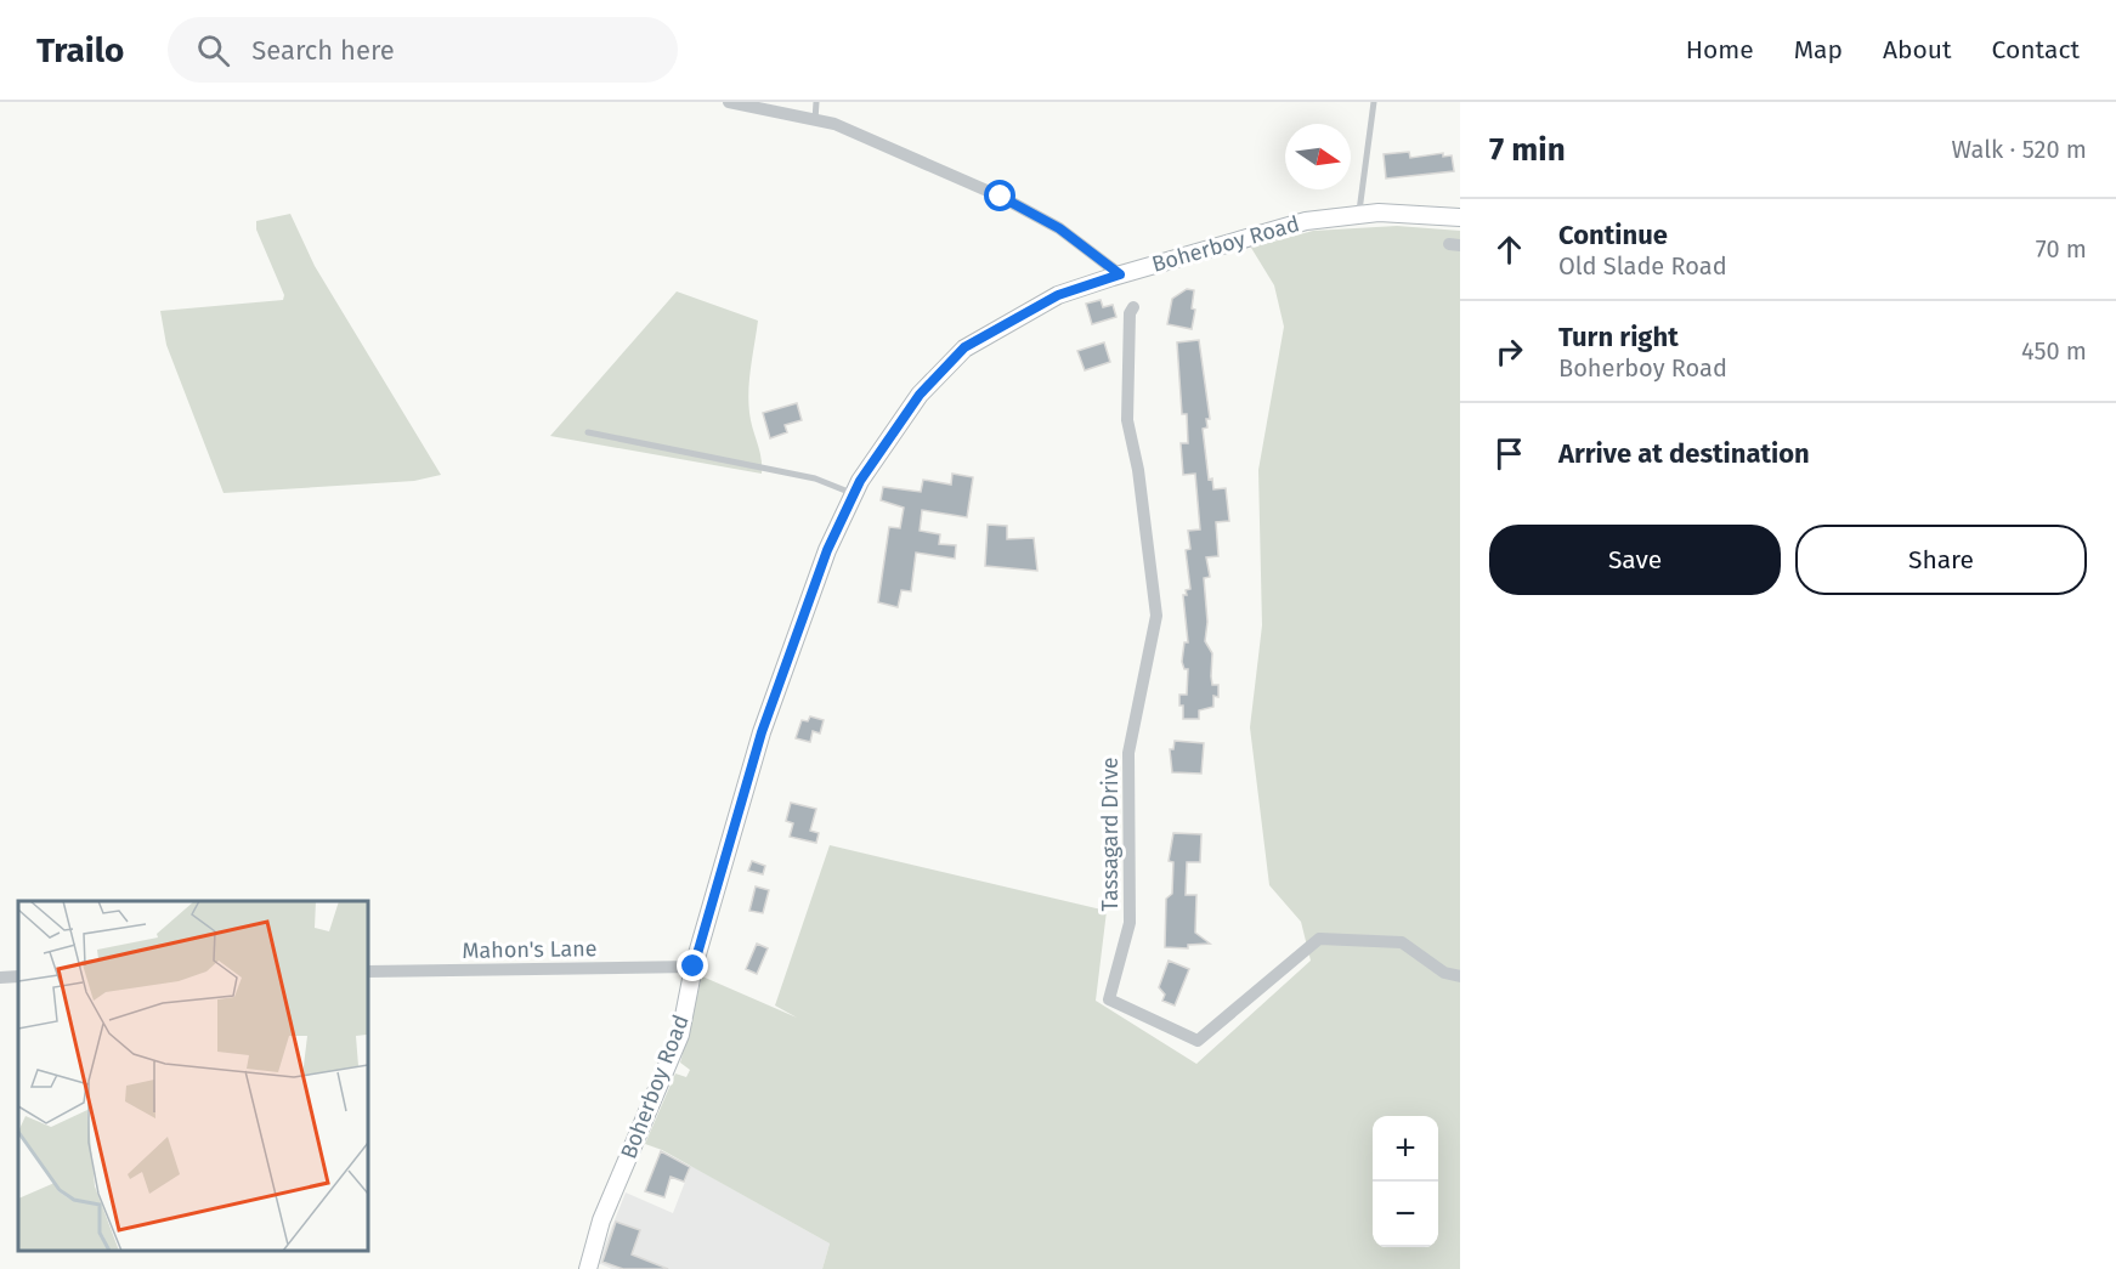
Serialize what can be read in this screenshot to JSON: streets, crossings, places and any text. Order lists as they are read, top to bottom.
{
  "streets": {
    "street": ["Boherboy Road", "Tassagard Drive", "Mahon's Lane"]
  },
  "crossings": [
    ["Boherboy Road", "Mahon's Lane"]
  ],
  "north": "right",
  "page": {
    "header": "Trailo",
    "search": "Search here",
    "nav": [
      "Home",
      "Map",
      "About",
      "Contact"
    ],
    "heading": ["7 min", "Walk · 520 m"],
    "list": [
      ["Continue", "Old Slade Road", "70 m"],
      ["Turn right", "Boherboy Road", "450 m"],
      "Arrive at destination"
    ],
    "buttons": ["Save", "Share"],
    "map_buttons": ["+", "−"]
  }
}
